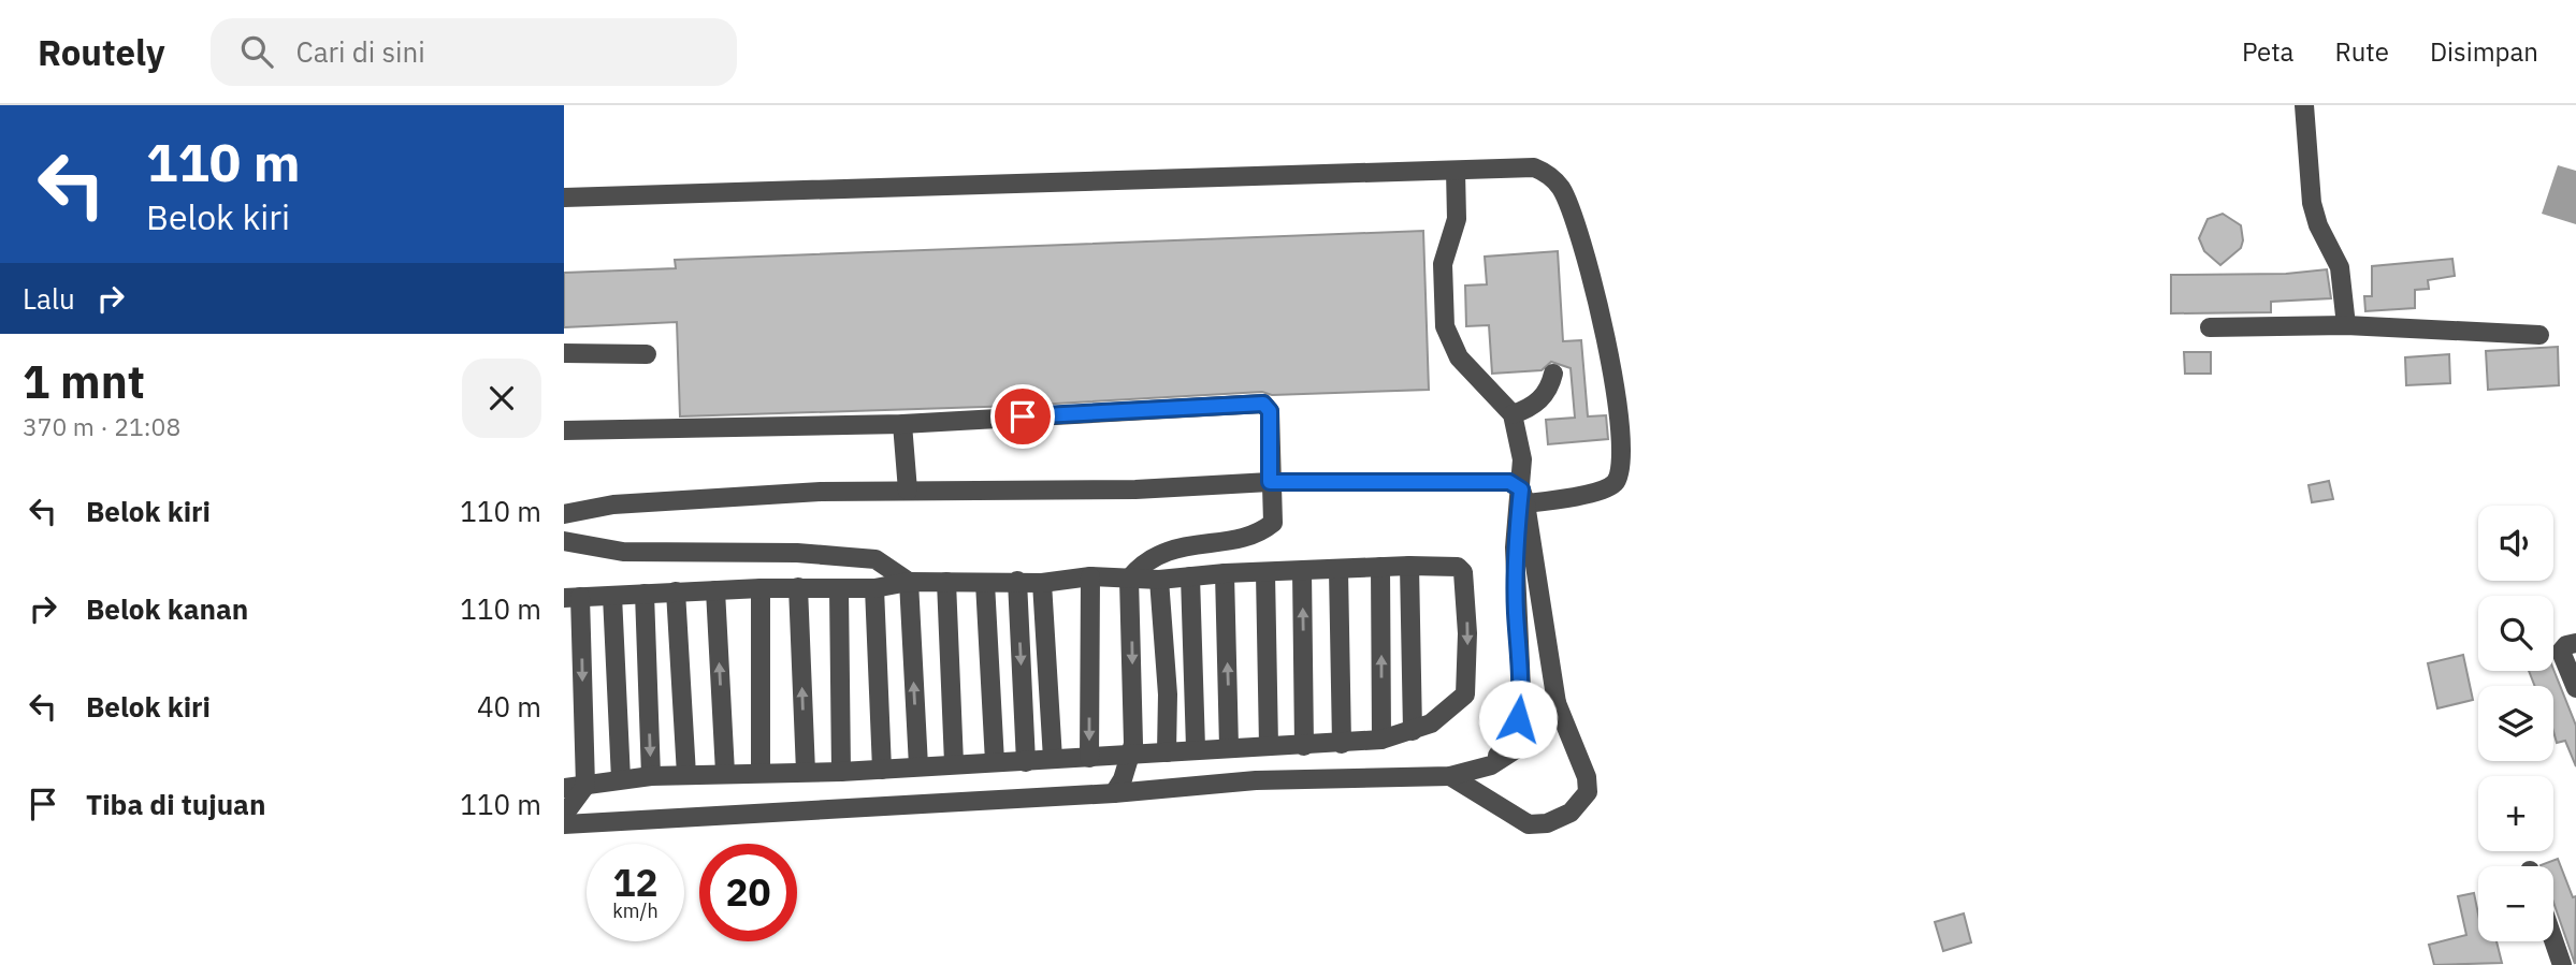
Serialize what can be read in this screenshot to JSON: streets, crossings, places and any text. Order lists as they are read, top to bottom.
{
  "page": {
    "header": "Routely",
    "search": "Cari di sini",
    "nav": ["Peta", "Rute", "Disimpan"],
    "turn": ["110 m", "Belok kiri"],
    "then": "Lalu",
    "heading": ["1 mnt", "370 m · 21:08"],
    "list": [
      {
        "name": "Belok kiri",
        "value": "110 m"
      },
      {
        "name": "Belok kanan",
        "value": "110 m"
      },
      {
        "name": "Belok kiri",
        "value": "40 m"
      },
      {
        "name": "Tiba di tujuan",
        "value": "110 m"
      }
    ],
    "map_buttons": ["+", "−"],
    "speed": "12 km/h",
    "limit": "20"
  }
}
